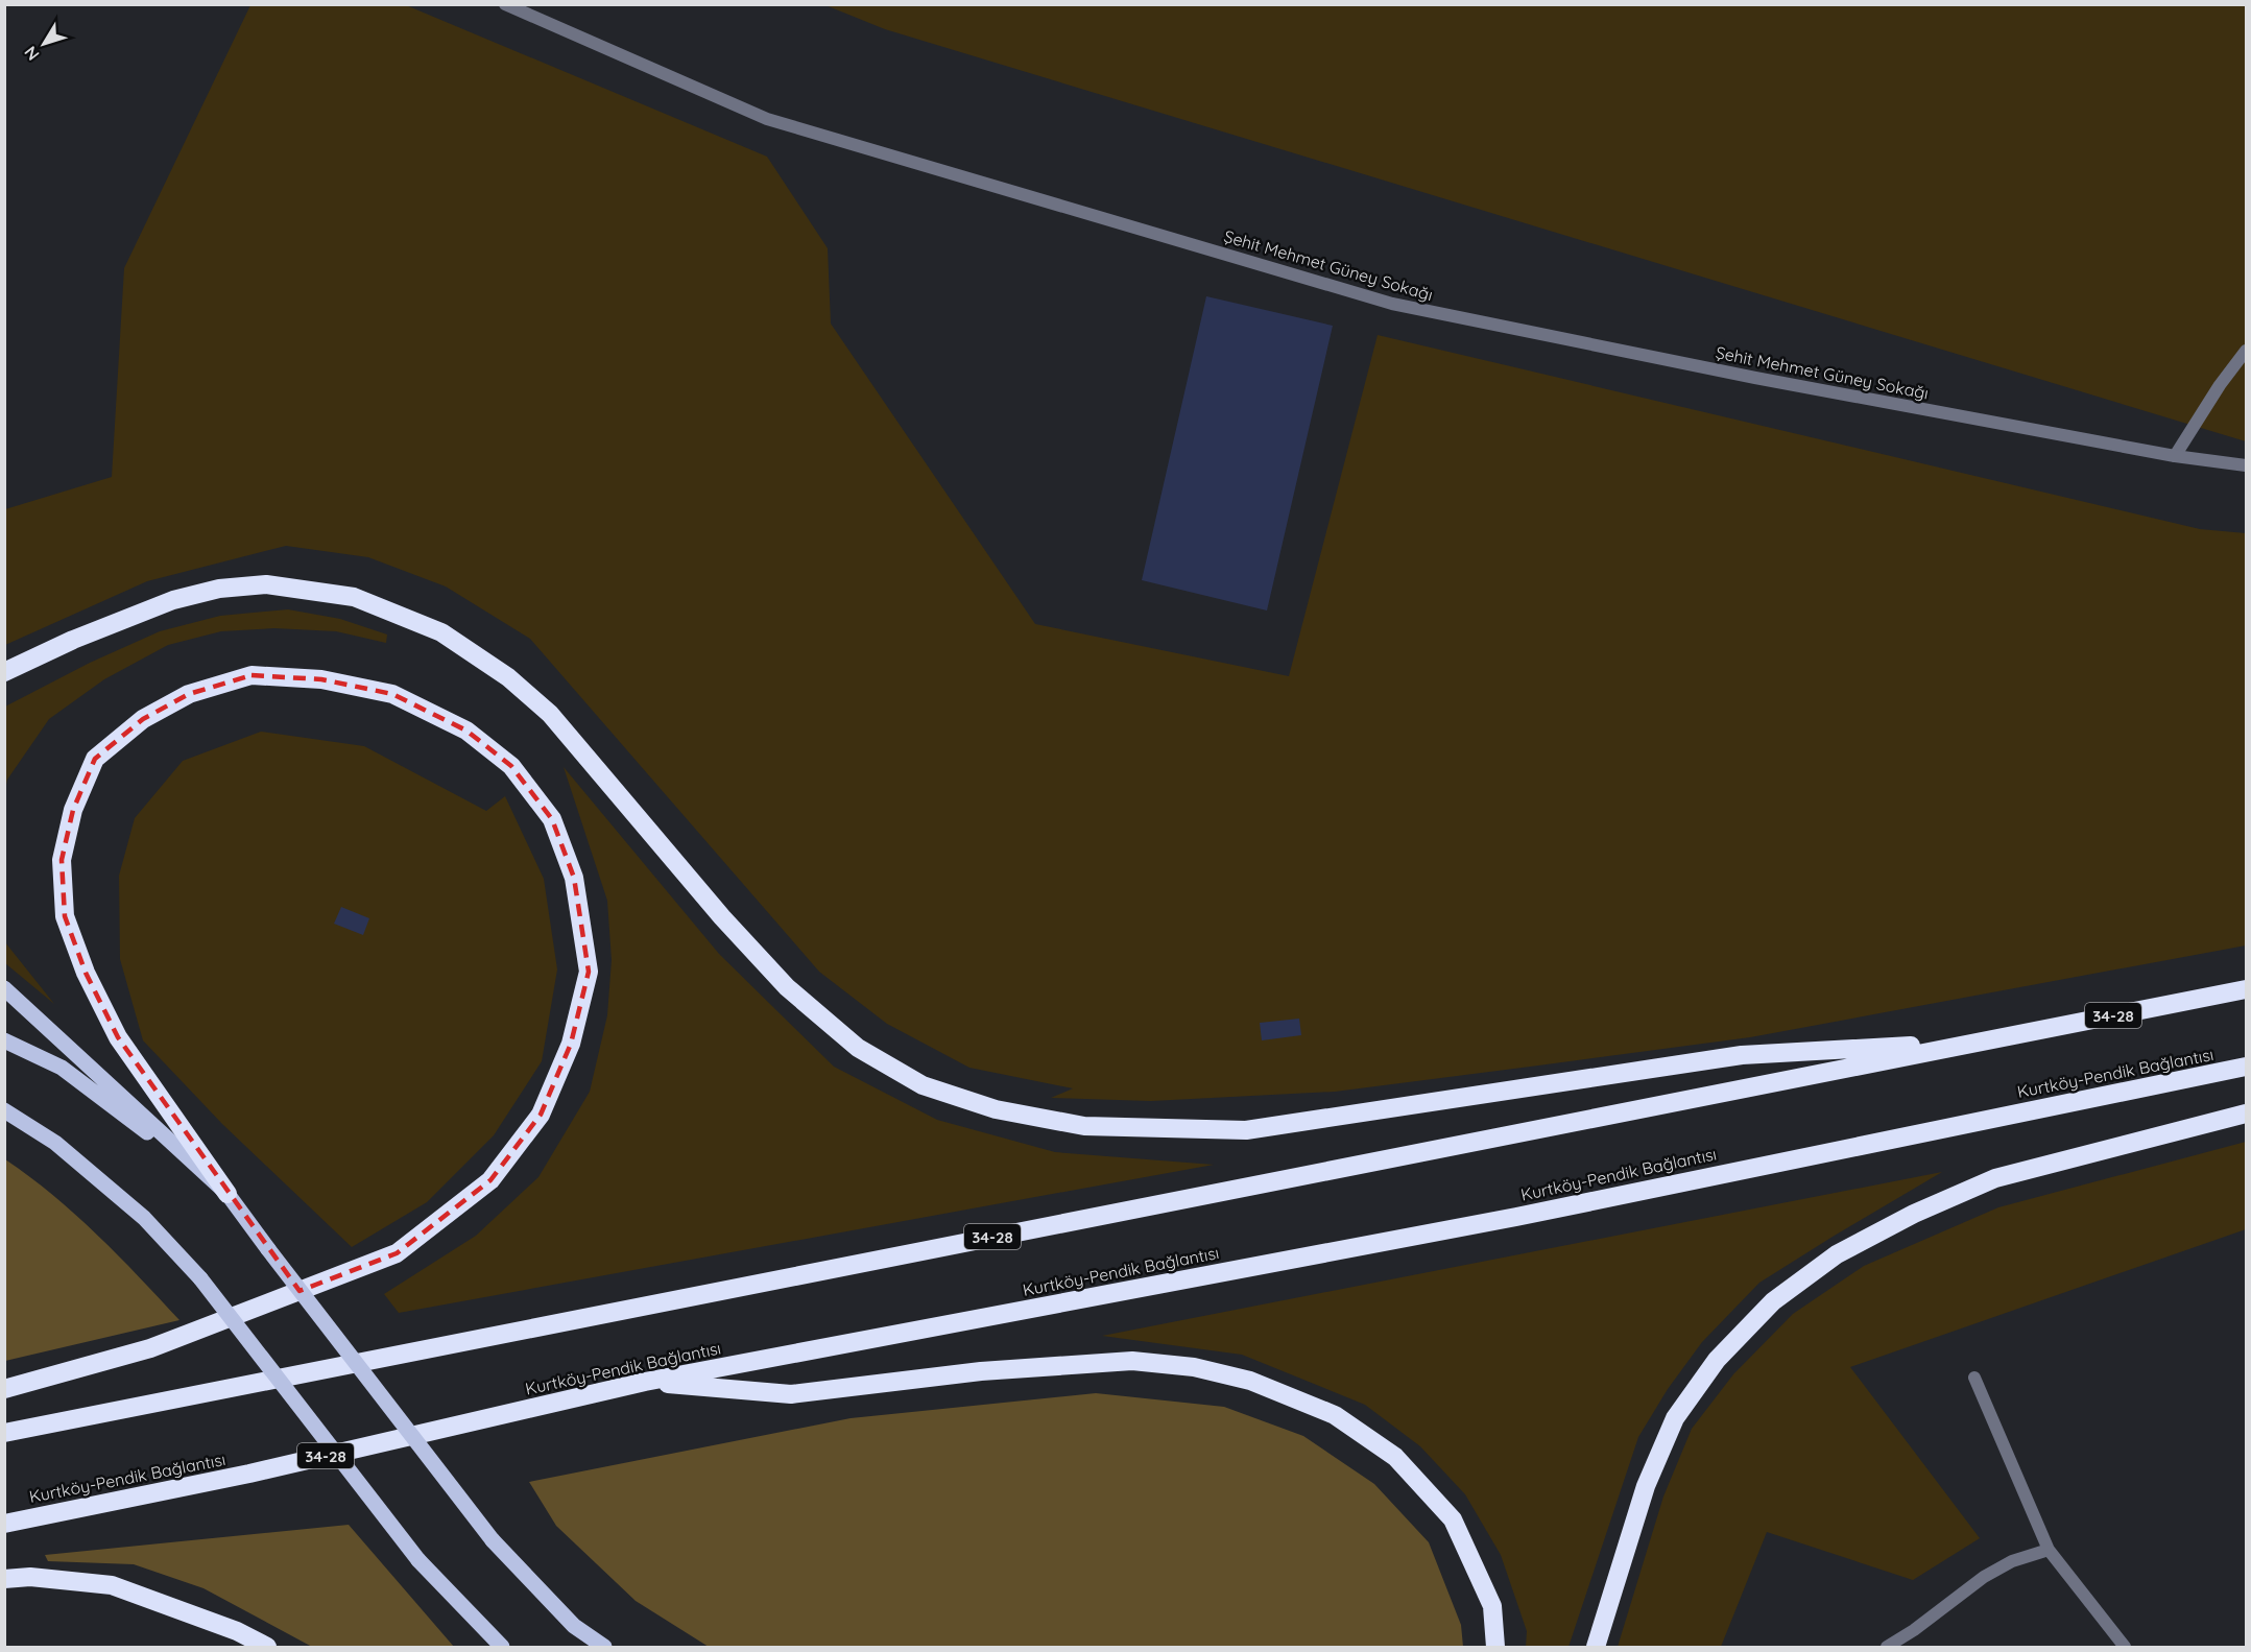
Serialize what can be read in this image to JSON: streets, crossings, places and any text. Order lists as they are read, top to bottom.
{
  "streets": {
    "highway": ["34-28", "Kurtköy-Pendik Bağlantısı"],
    "street": ["Şehit Mehmet Güney Sokağı"]
  },
  "north": "bottom left"
}
